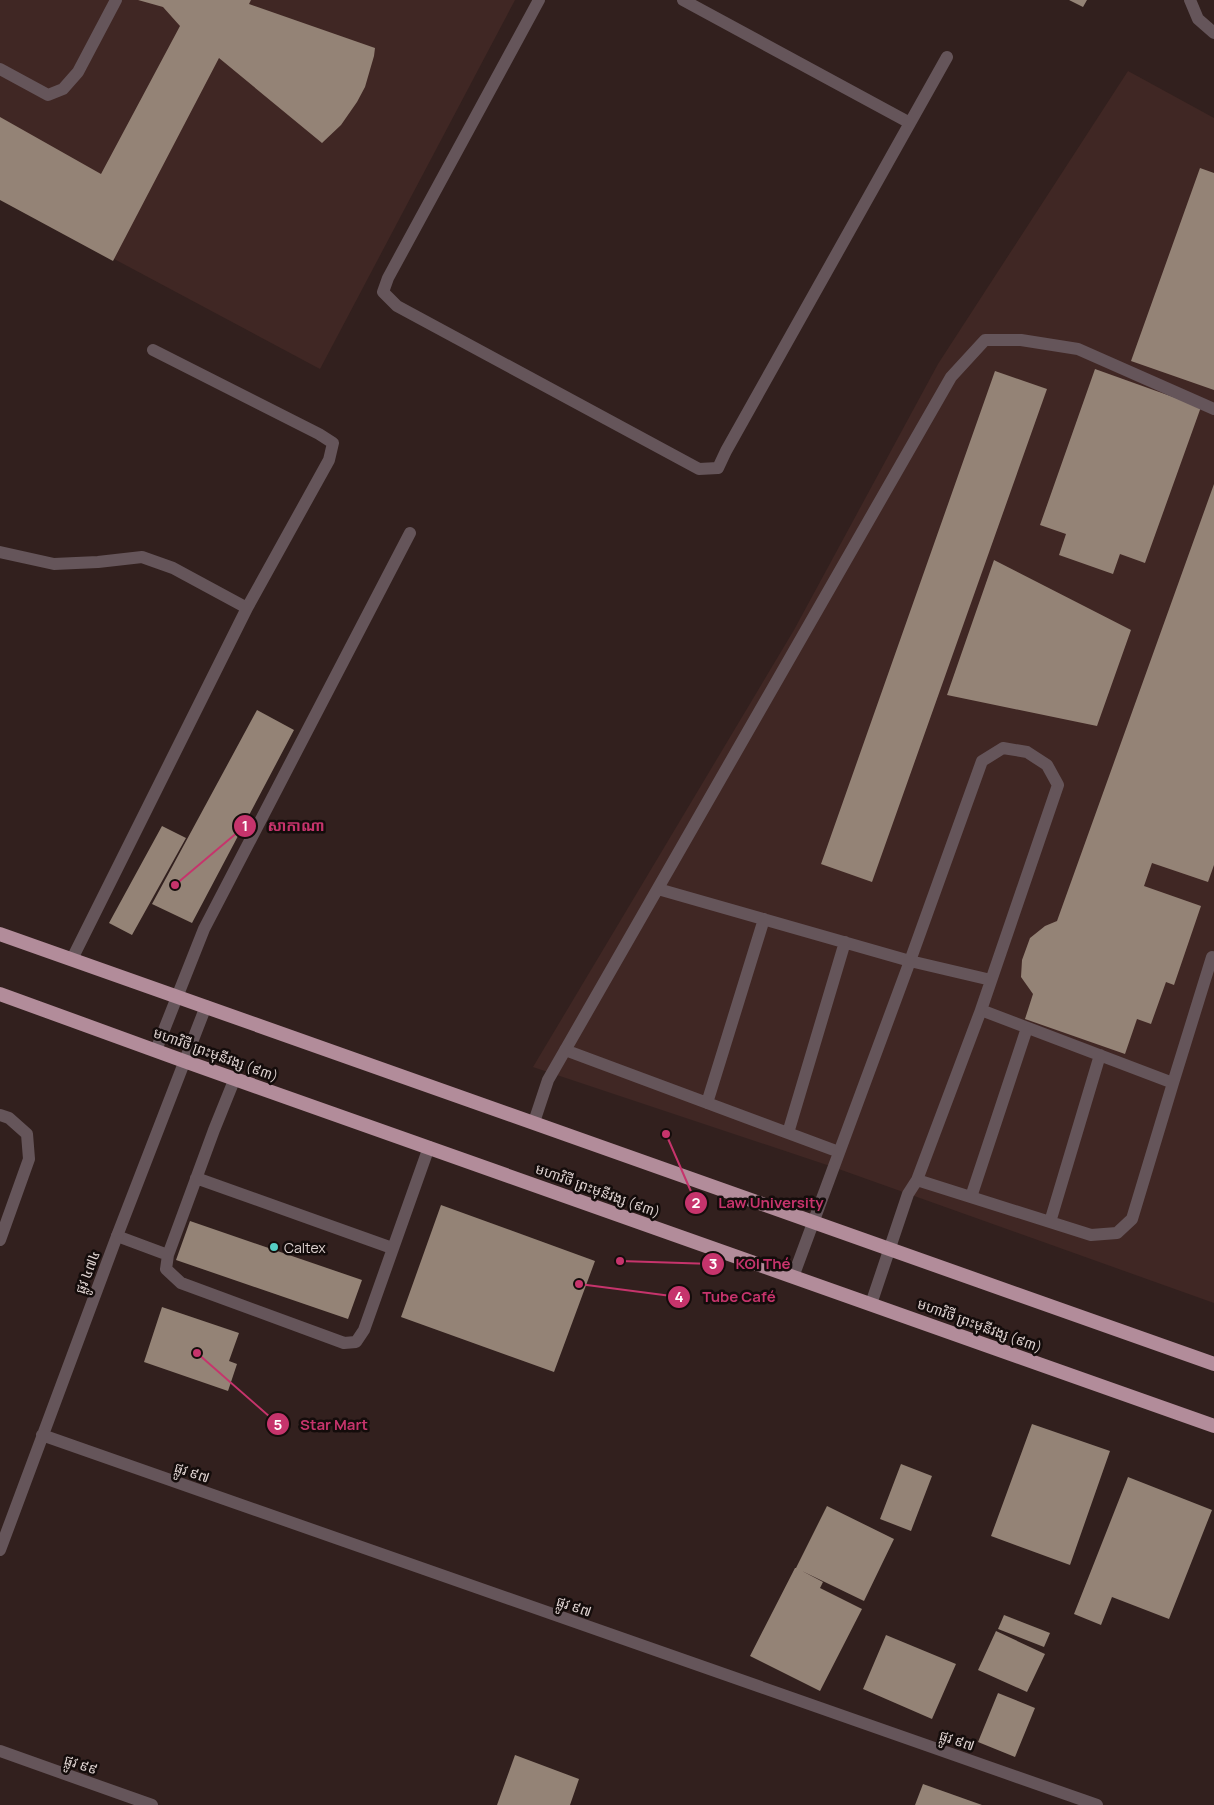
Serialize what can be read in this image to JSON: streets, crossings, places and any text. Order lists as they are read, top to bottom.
{
  "streets": {
    "highway": ["មហាវិថី ព្រះមុនីវង្ស (៩៣)"],
    "street": ["ផ្លូវ ៤៧៤", "ផ្លូវ ៩៧", "ផ្លូវ ៩៩"]
  },
  "crossings": [
    ["មហាវិថី ព្រះមុនីវង្ស (៩៣)", "ផ្លូវ ៤៧៤"],
    ["ផ្លូវ ៤៧៤", "ផ្លូវ ៩៧"]
  ],
  "places": [
    "សាកាណា",
    "Law University",
    "Caltex",
    "KOI Thé",
    "Tube Café",
    "Star Mart"
  ]
}
